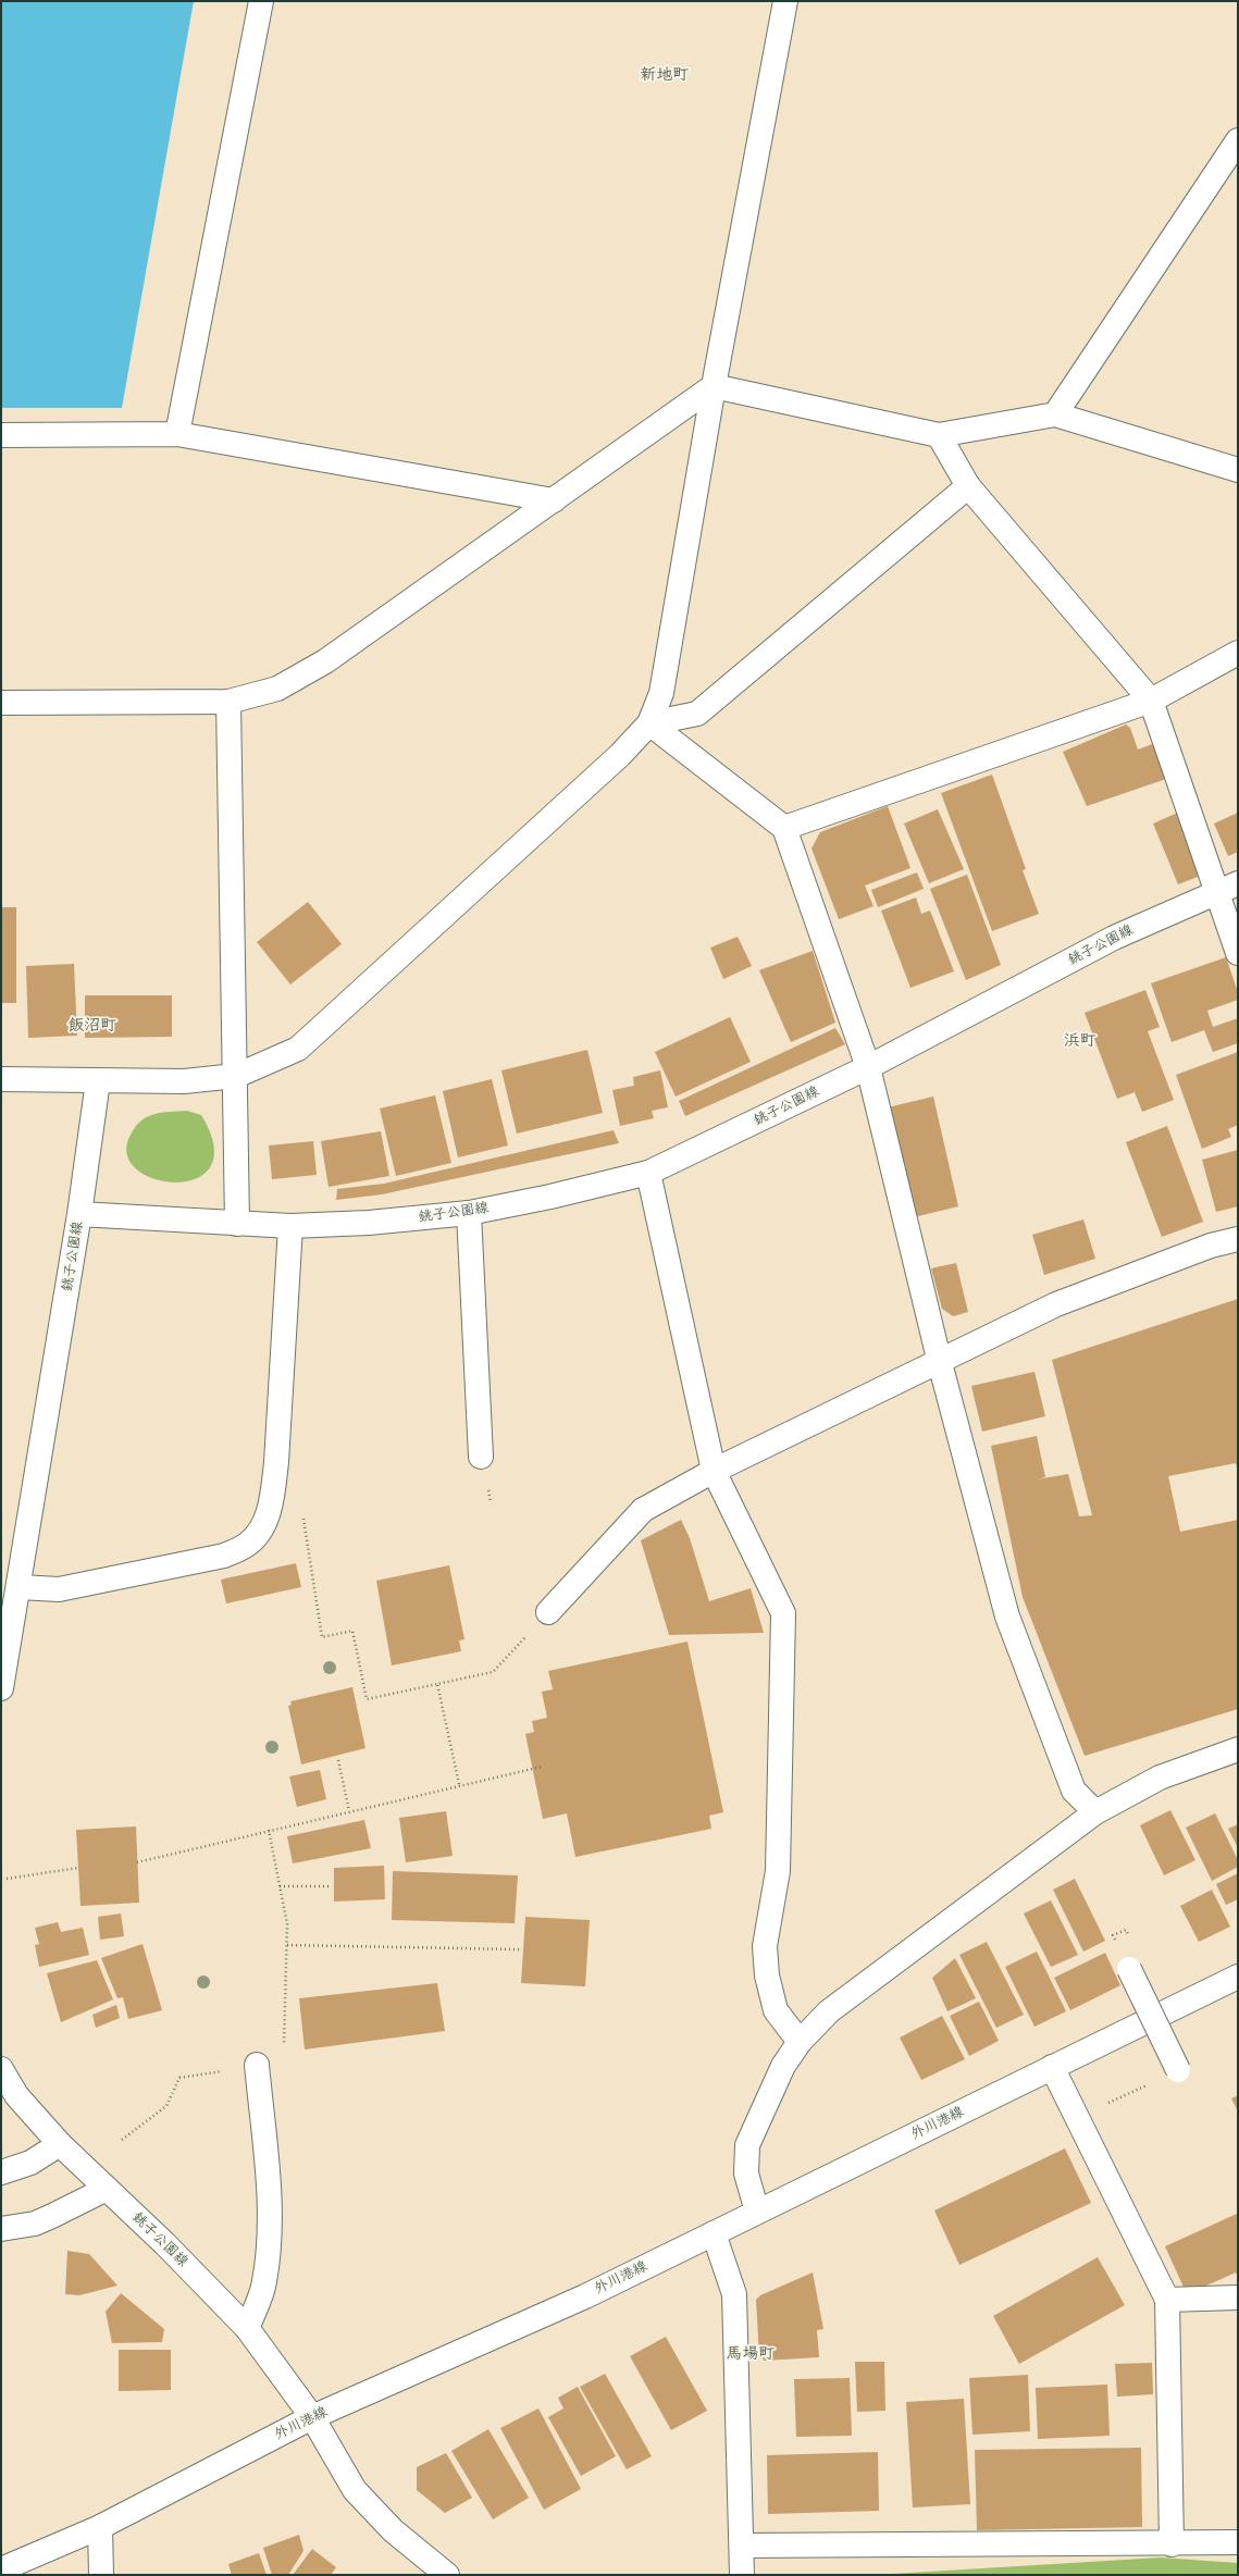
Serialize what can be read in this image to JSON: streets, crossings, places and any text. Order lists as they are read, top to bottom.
{
  "streets": {
    "street": ["銚子公園線", "外川港線"]
  },
  "crossings": [
    ["銚子公園線", "外川港線"]
  ],
  "districts": [
    "新地町",
    "飯沼町",
    "浜町",
    "馬場町"
  ]
}
